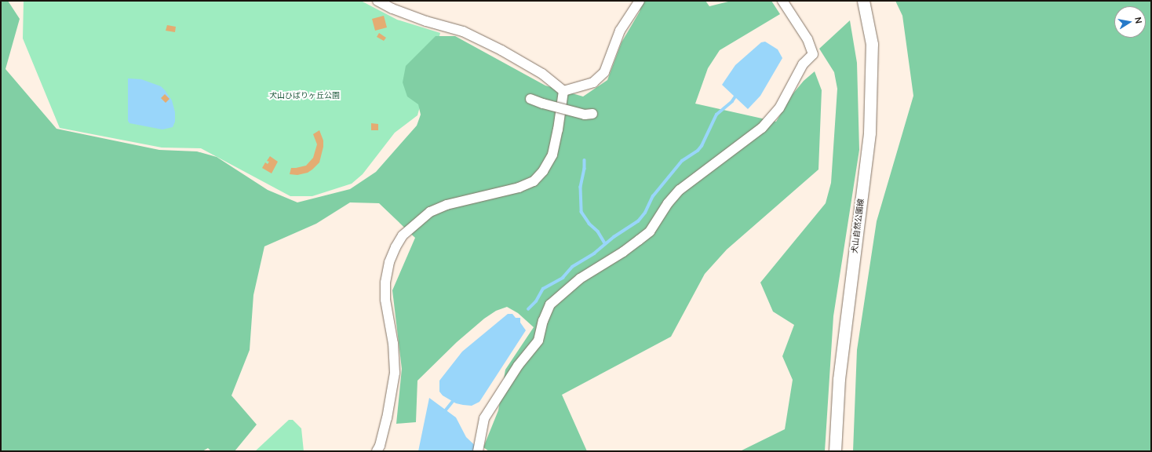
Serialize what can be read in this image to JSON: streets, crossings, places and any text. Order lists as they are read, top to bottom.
{
  "streets": {
    "main road": ["犬山自然公園線"]
  },
  "parks": ["犬山ひばりヶ丘公園"],
  "north": "right"
}
